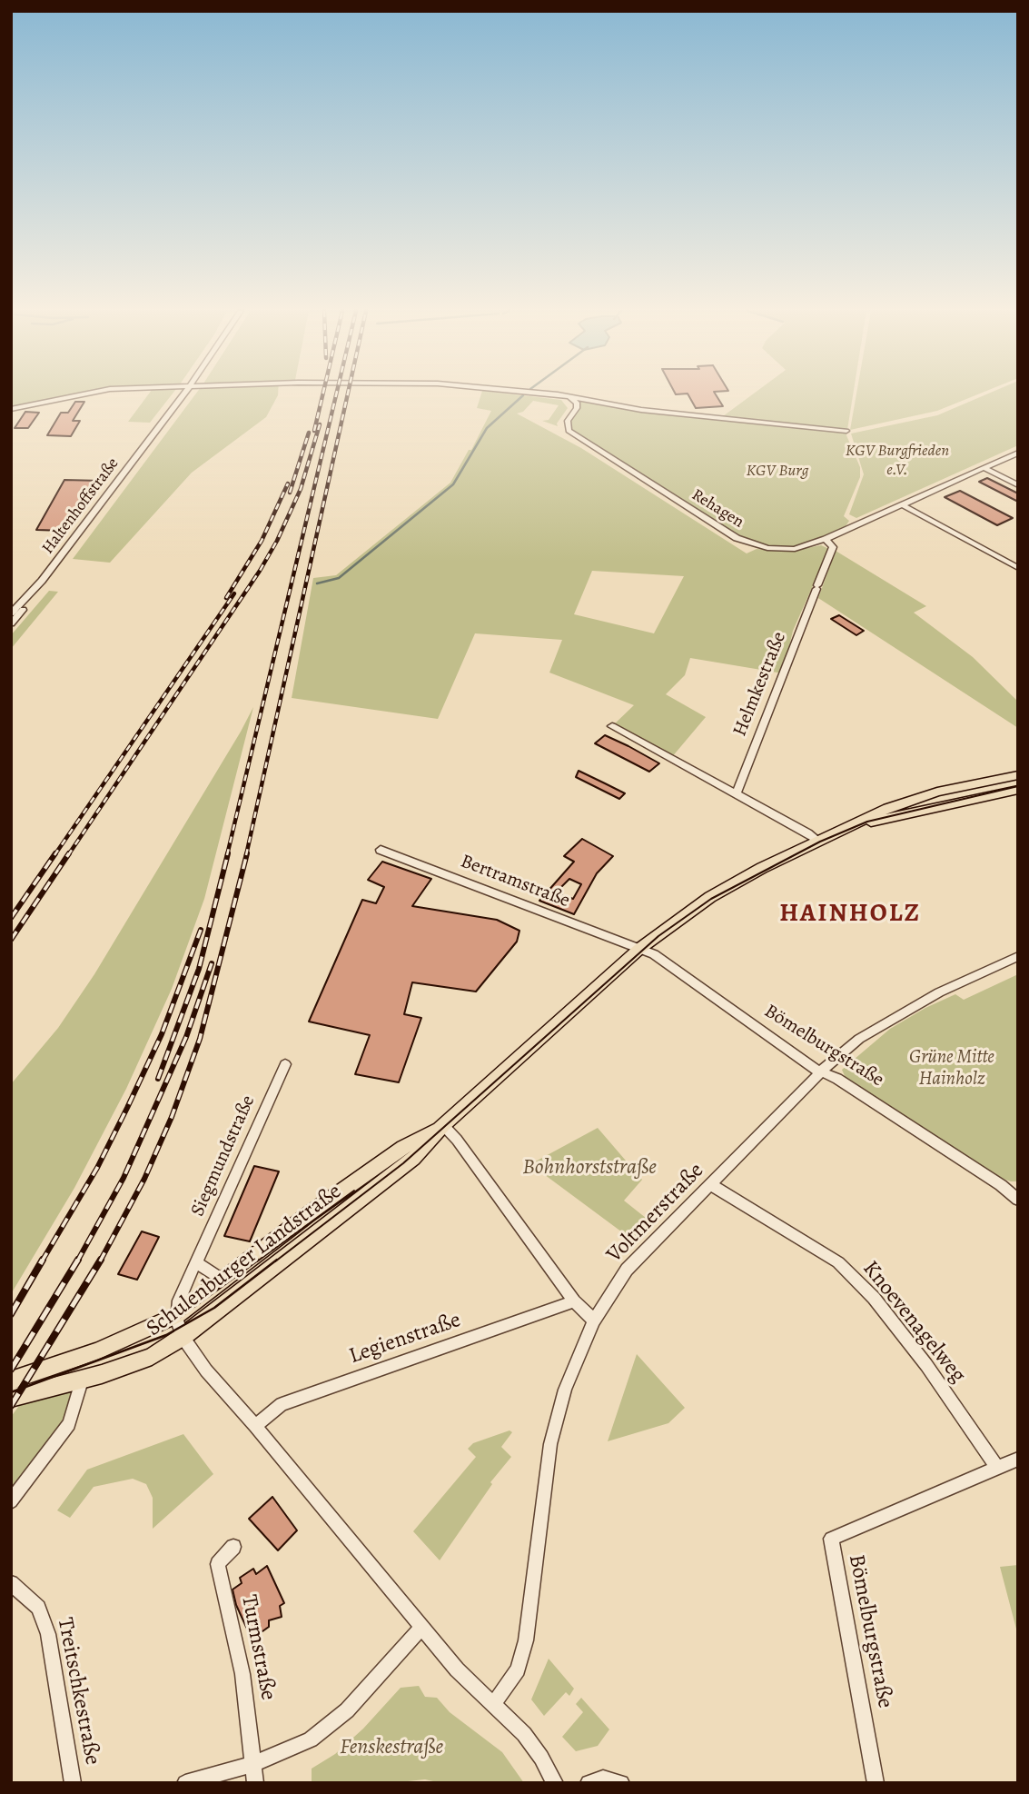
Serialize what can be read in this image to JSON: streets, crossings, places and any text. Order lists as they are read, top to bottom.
{
  "streets": {
    "main road": ["Schulenburger Landstraße"],
    "street": [
      "Haltenhoffstraße",
      "Rehagen",
      "Helmkestraße",
      "Bertramstraße",
      "Bömelburgstraße",
      "Siegmundstraße",
      "Voltmerstraße",
      "Knoevenagelweg",
      "Legienstraße",
      "Turmstraße",
      "Treitschkestraße"
    ]
  },
  "crossings": [
    ["Rehagen", "Helmkestraße"],
    ["Bertramstraße", "Bömelburgstraße"],
    ["Bertramstraße", "Schulenburger Landstraße"],
    ["Bömelburgstraße", "Voltmerstraße"],
    ["Bömelburgstraße", "Schulenburger Landstraße"],
    ["Bömelburgstraße", "Knoevenagelweg"],
    ["Siegmundstraße", "Schulenburger Landstraße"],
    ["Voltmerstraße", "Knoevenagelweg"]
  ],
  "districts": ["HAINHOLZ"],
  "parks": [
    "KGV Burgfrieden e.V.",
    "KGV Burg",
    "Grüne Mitte Hainholz",
    "Bohnhorststraße",
    "Fenskestraße"
  ]
}
